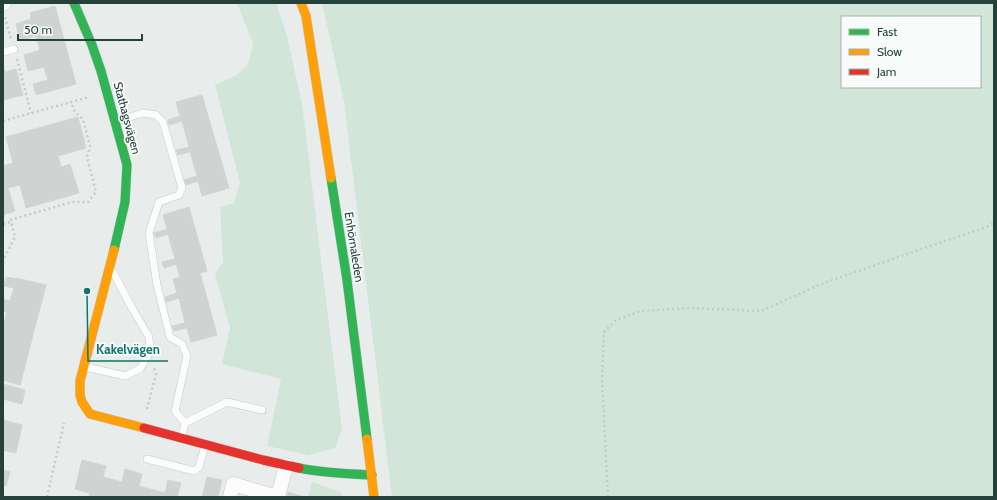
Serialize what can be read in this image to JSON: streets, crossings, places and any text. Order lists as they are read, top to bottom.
{
  "streets": {
    "street": ["Stathagsvägen", "Enhörnaleden"]
  },
  "crossings": [
    ["Stathagsvägen", "Enhörnaleden"]
  ],
  "places": ["Kakelvägen"],
  "legend": ["Fast", "Slow", "Jam"],
  "scale_bar": "50 m"
}
